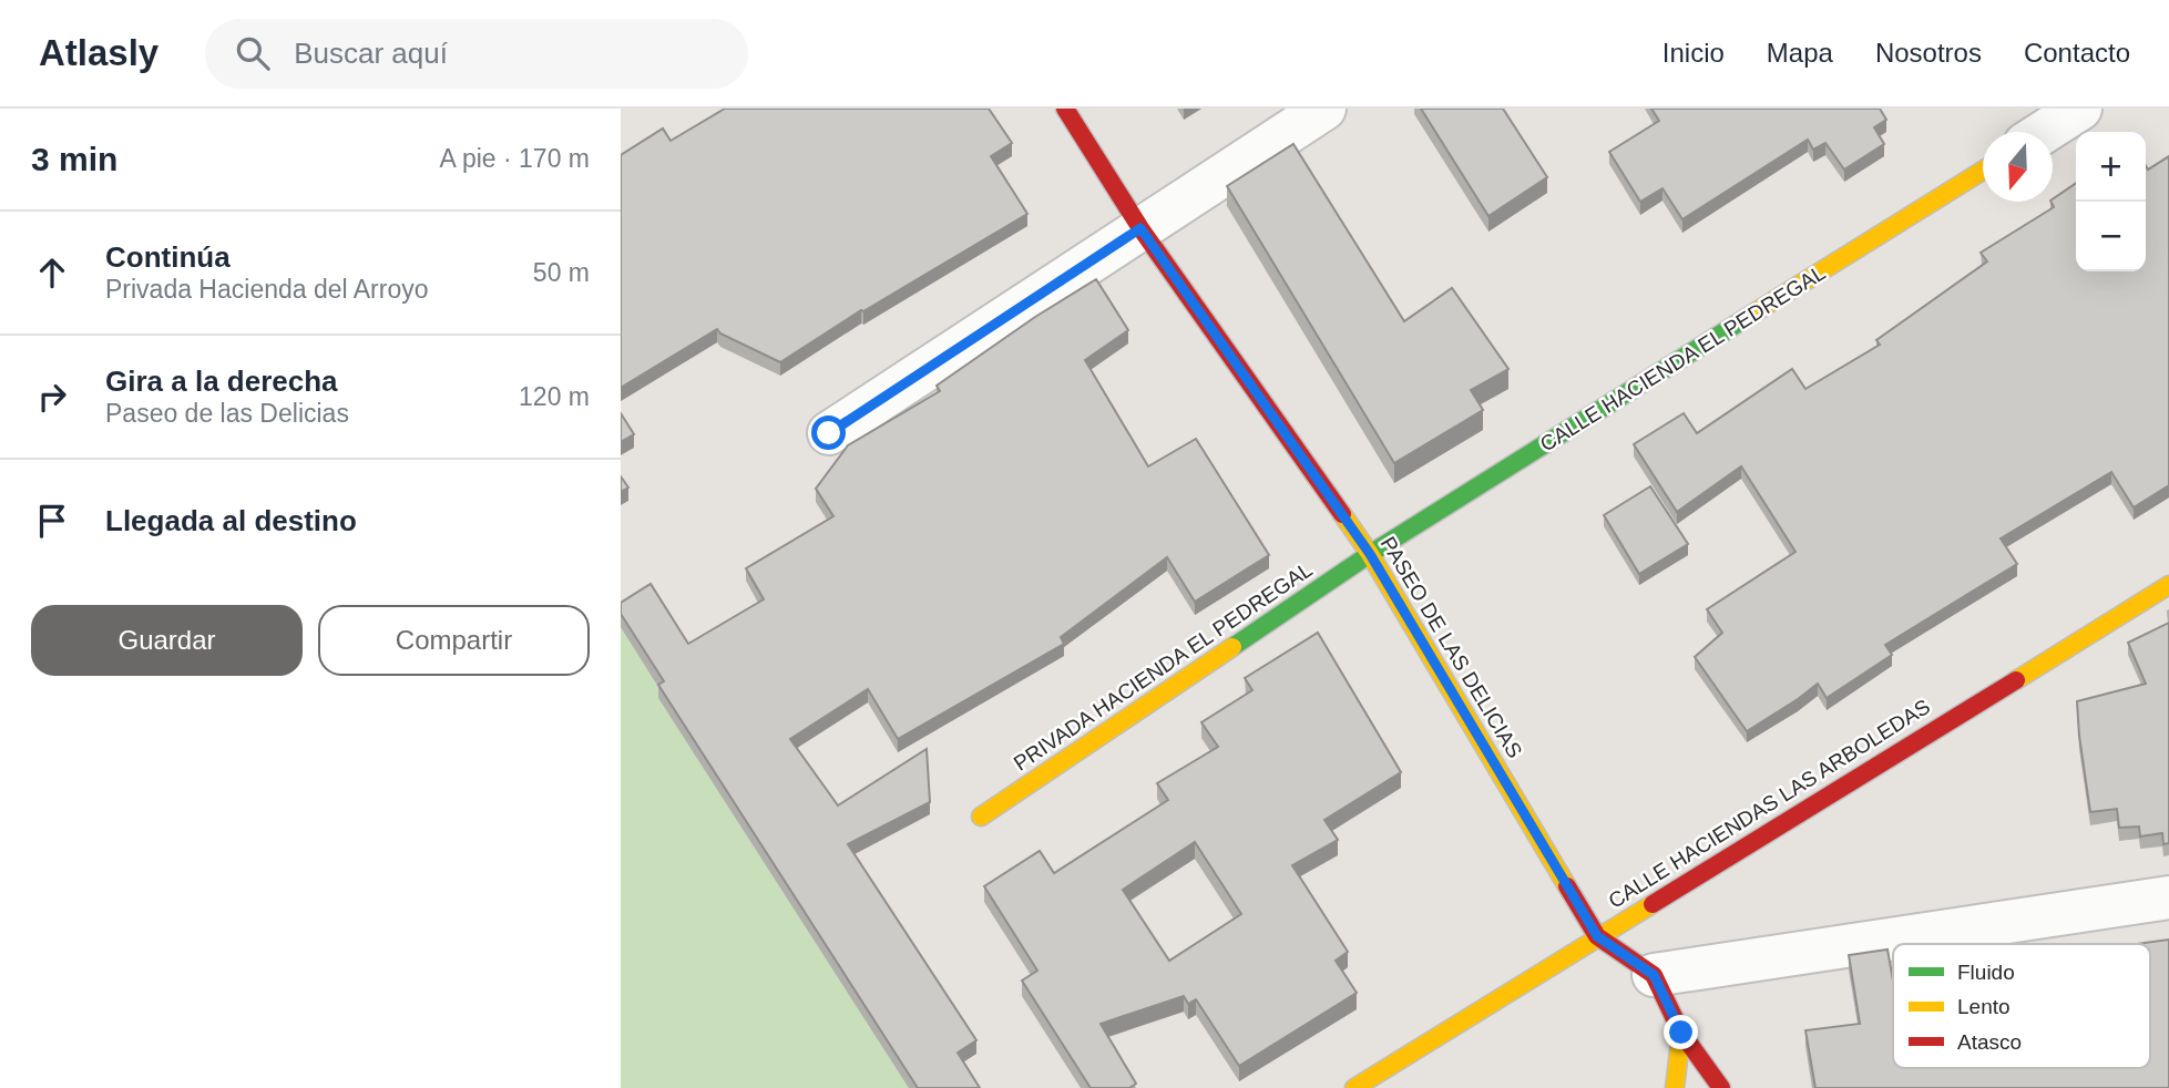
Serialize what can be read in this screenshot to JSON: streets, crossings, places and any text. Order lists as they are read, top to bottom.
{
  "streets": {
    "street": [
      "CALLE HACIENDA EL PEDREGAL",
      "PASEO DE LAS DELICIAS",
      "PRIVADA HACIENDA EL PEDREGAL",
      "CALLE HACIENDAS LAS ARBOLEDAS"
    ]
  },
  "crossings": [
    ["CALLE HACIENDA EL PEDREGAL", "PASEO DE LAS DELICIAS"],
    ["CALLE HACIENDA EL PEDREGAL", "PRIVADA HACIENDA EL PEDREGAL"],
    ["PASEO DE LAS DELICIAS", "PRIVADA HACIENDA EL PEDREGAL"],
    ["PASEO DE LAS DELICIAS", "CALLE HACIENDAS LAS ARBOLEDAS"]
  ],
  "legend": ["Fluido", "Lento", "Atasco"],
  "north": "bottom",
  "page": {
    "header": "Atlasly",
    "search": "Buscar aquí",
    "nav": [
      "Inicio",
      "Mapa",
      "Nosotros",
      "Contacto"
    ],
    "heading": ["3 min", "A pie · 170 m"],
    "map_buttons": ["+", "−"],
    "list": [
      ["Continúa", "Privada Hacienda del Arroyo", "50 m"],
      ["Gira a la derecha", "Paseo de las Delicias", "120 m"],
      "Llegada al destino"
    ],
    "buttons": ["Guardar", "Compartir"]
  }
}
